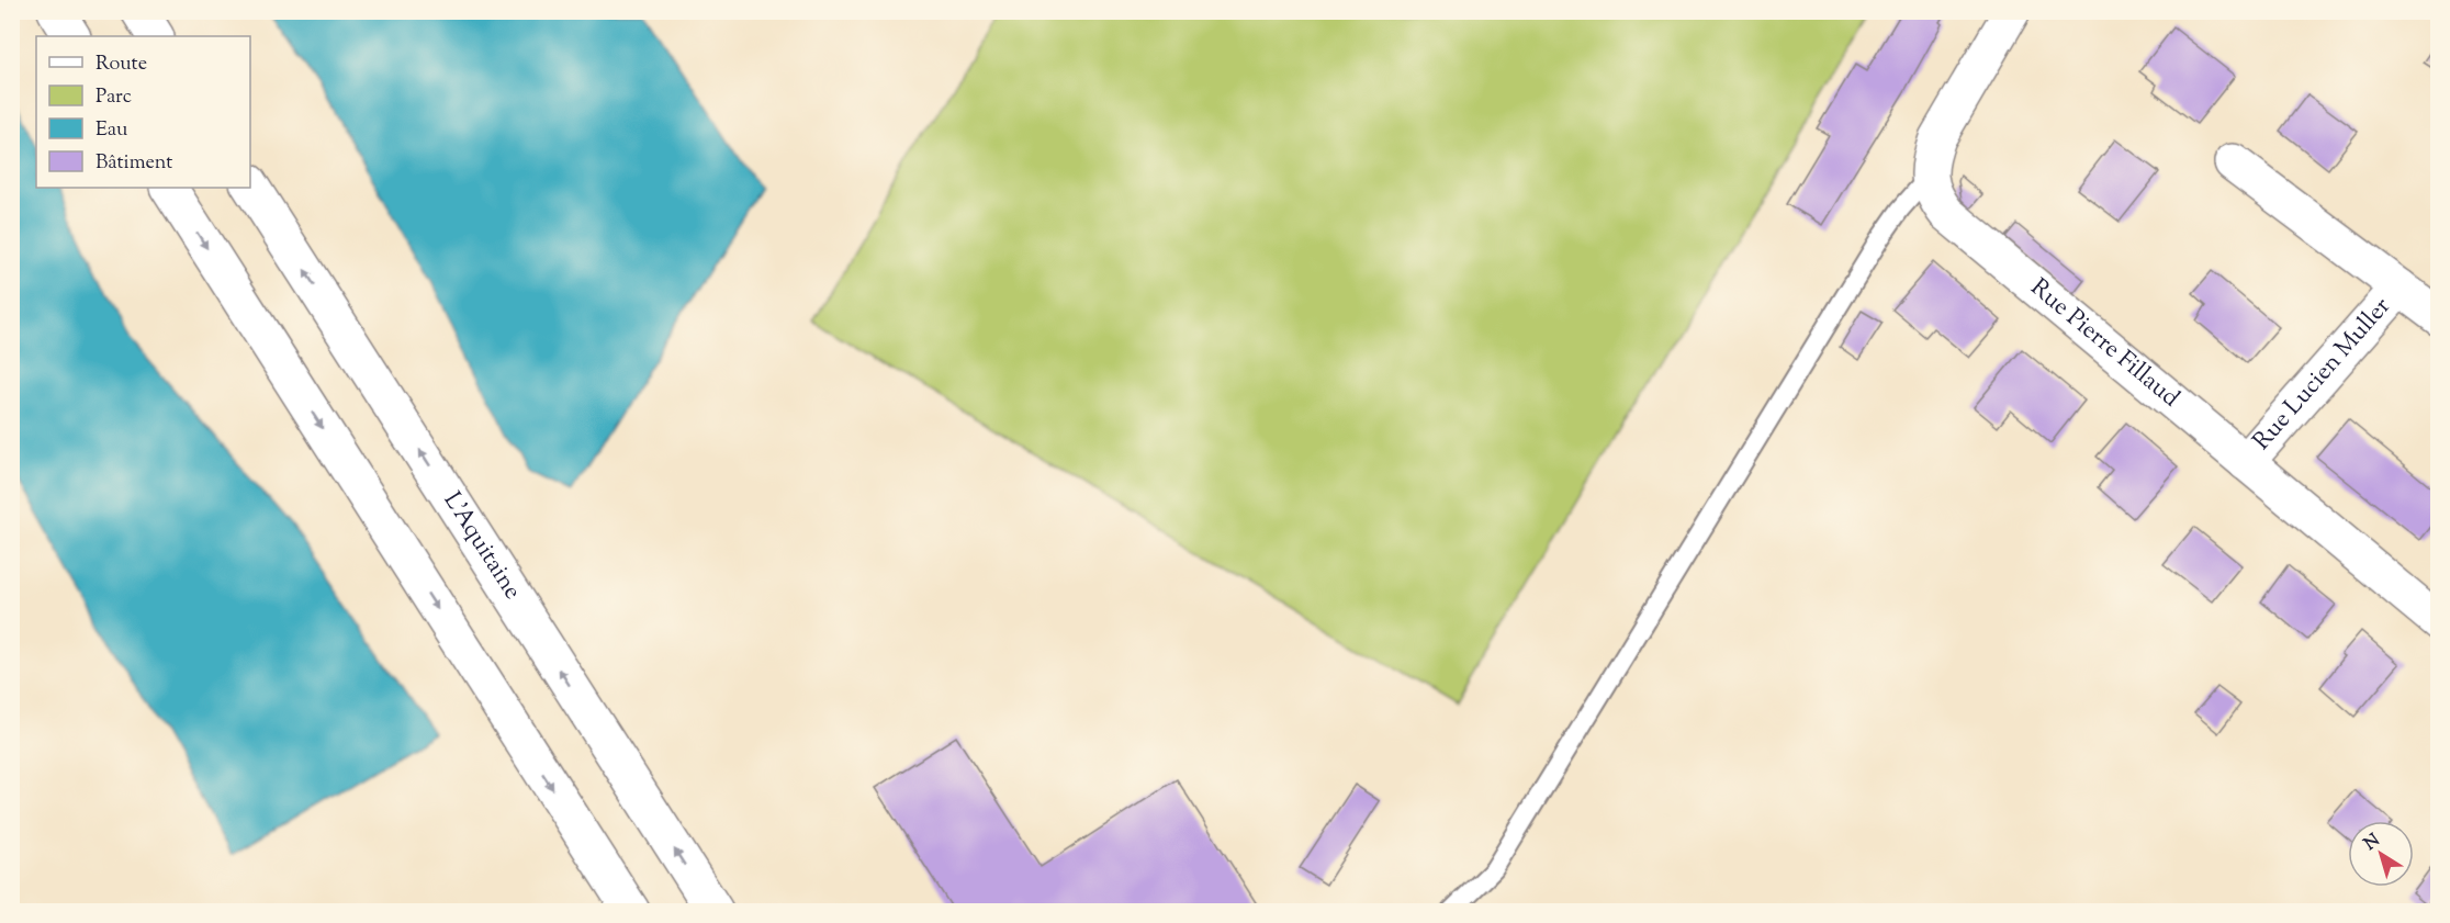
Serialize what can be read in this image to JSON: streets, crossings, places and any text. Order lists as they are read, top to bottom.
{
  "streets": {
    "main road": ["Rue Pierre Fillaud", "Rue Lucien Muller", "L'Aquitaine"]
  },
  "crossings": [
    ["Rue Pierre Fillaud", "Rue Lucien Muller"]
  ],
  "legend": [
    "Route",
    "Parc",
    "Eau",
    "Bâtiment"
  ],
  "north": "top left"
}
